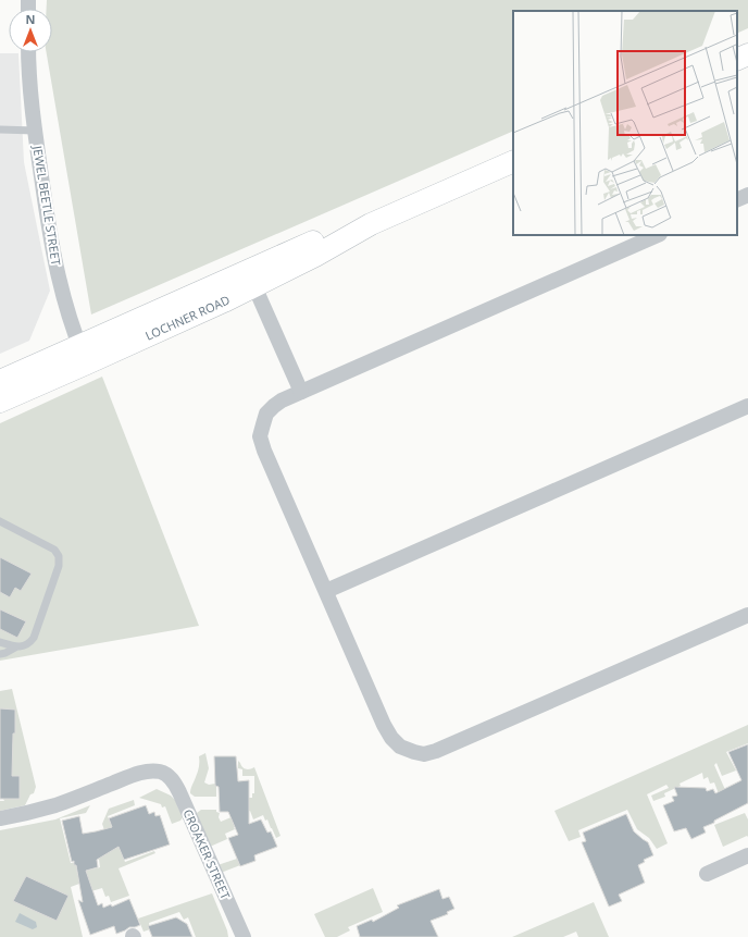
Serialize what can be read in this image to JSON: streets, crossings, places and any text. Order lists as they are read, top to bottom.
{
  "streets": {
    "street": ["JEWEL BEETLE STREET", "LOCHNER ROAD", "CROAKER STREET"]
  },
  "crossings": [
    ["JEWEL BEETLE STREET", "LOCHNER ROAD"]
  ],
  "north": "top"
}
